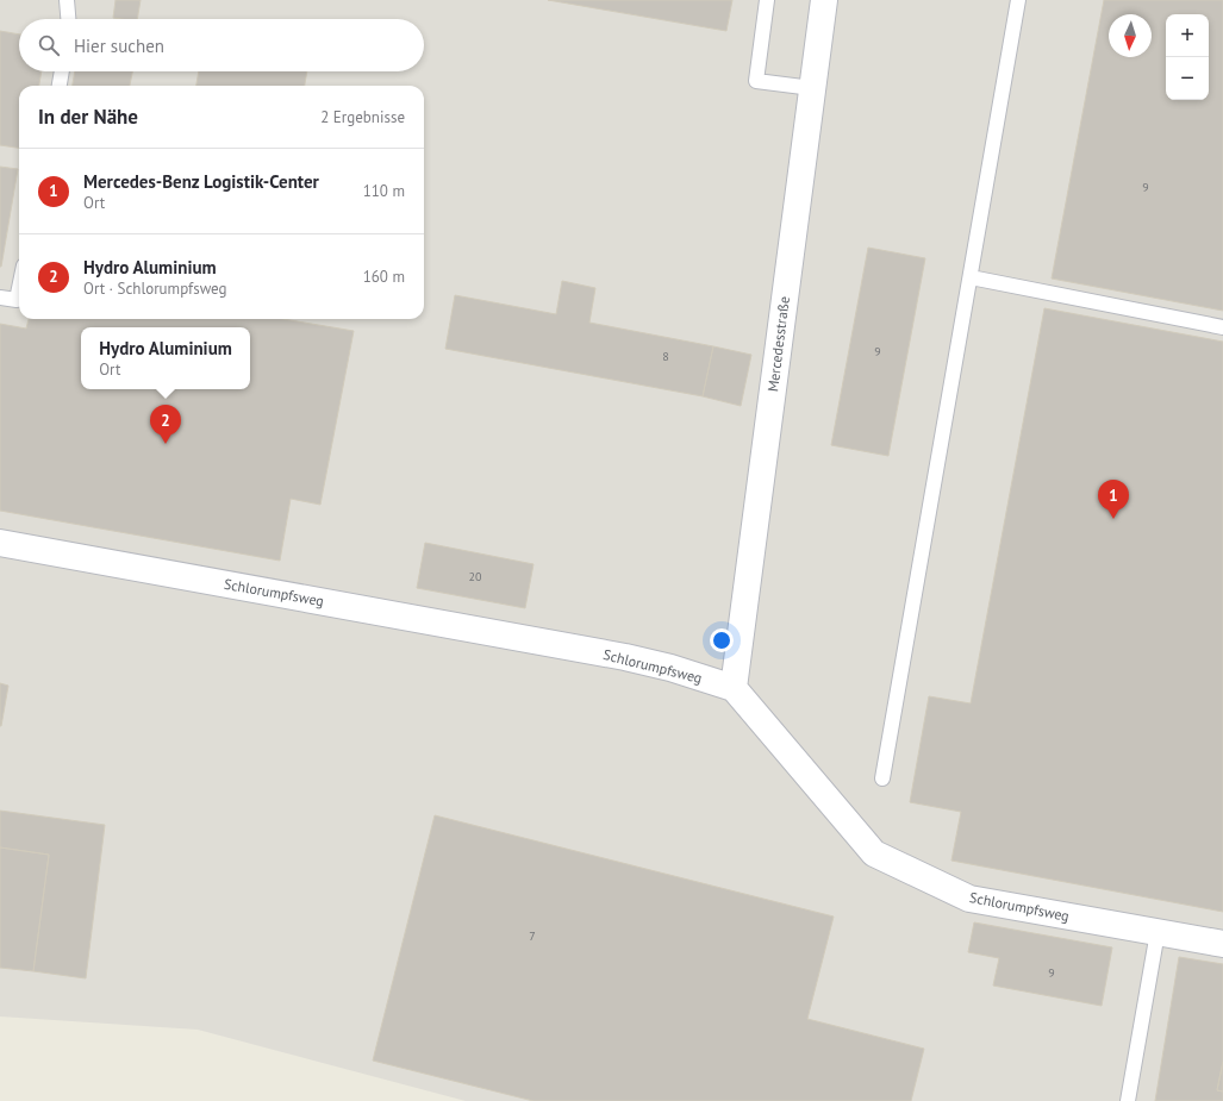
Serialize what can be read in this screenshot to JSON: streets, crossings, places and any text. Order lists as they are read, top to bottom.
{
  "streets": {
    "street": ["Mercedesstraße", "Schlorumpfsweg"]
  },
  "crossings": [
    ["Mercedesstraße", "Schlorumpfsweg"]
  ],
  "house_numbers": [
    "9",
    "9",
    "8",
    "20",
    "7",
    "9"
  ],
  "north": "bottom",
  "page": {
    "map_buttons": ["+", "−"],
    "search": "Hier suchen",
    "heading": ["In der Nähe", "2 Ergebnisse"],
    "list": [
      {
        "mark": "1",
        "name": "Mercedes-Benz Logistik-Center",
        "note": "Ort",
        "value": "110 m"
      },
      {
        "mark": "2",
        "name": "Hydro Aluminium",
        "note": "Ort · Schlorumpfsweg",
        "value": "160 m"
      }
    ],
    "popup": ["Hydro Aluminium", "Ort"],
    "pins": ["2", "1"]
  }
}
